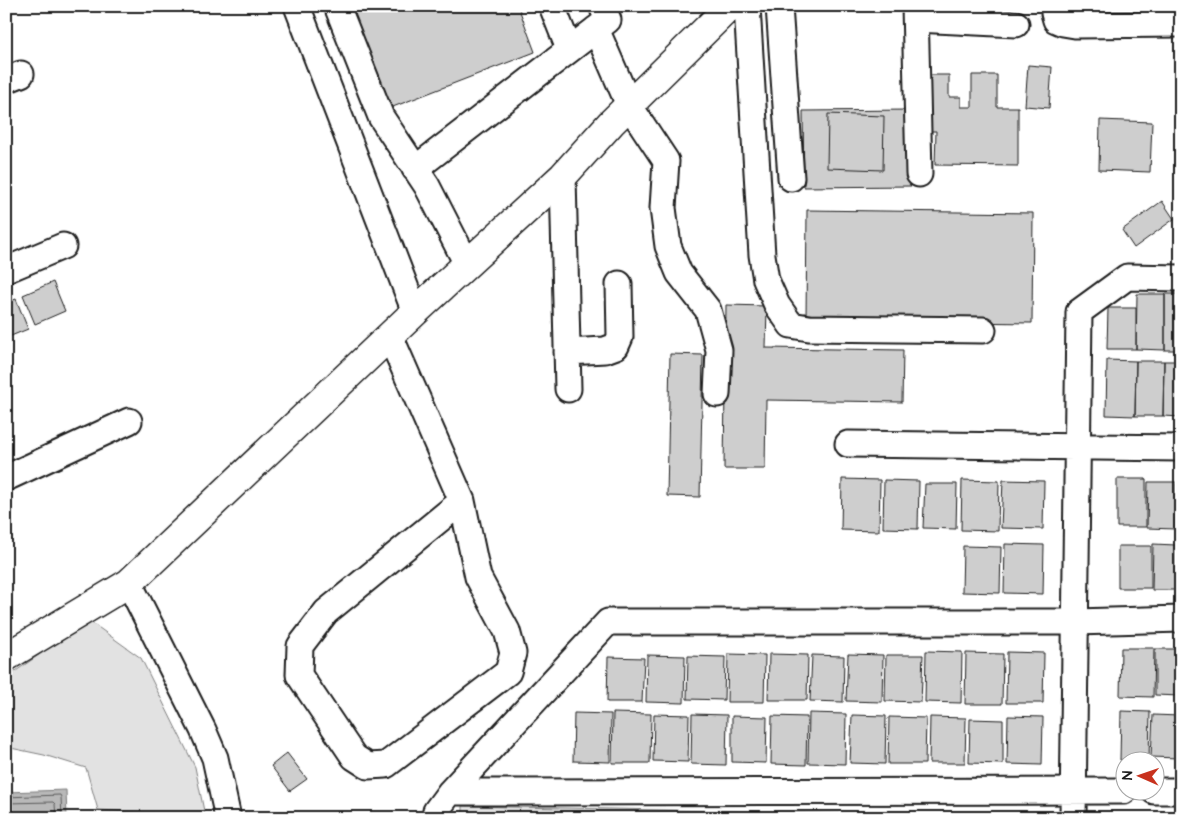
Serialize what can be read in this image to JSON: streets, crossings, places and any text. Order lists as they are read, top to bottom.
{
  "north": "left"
}
